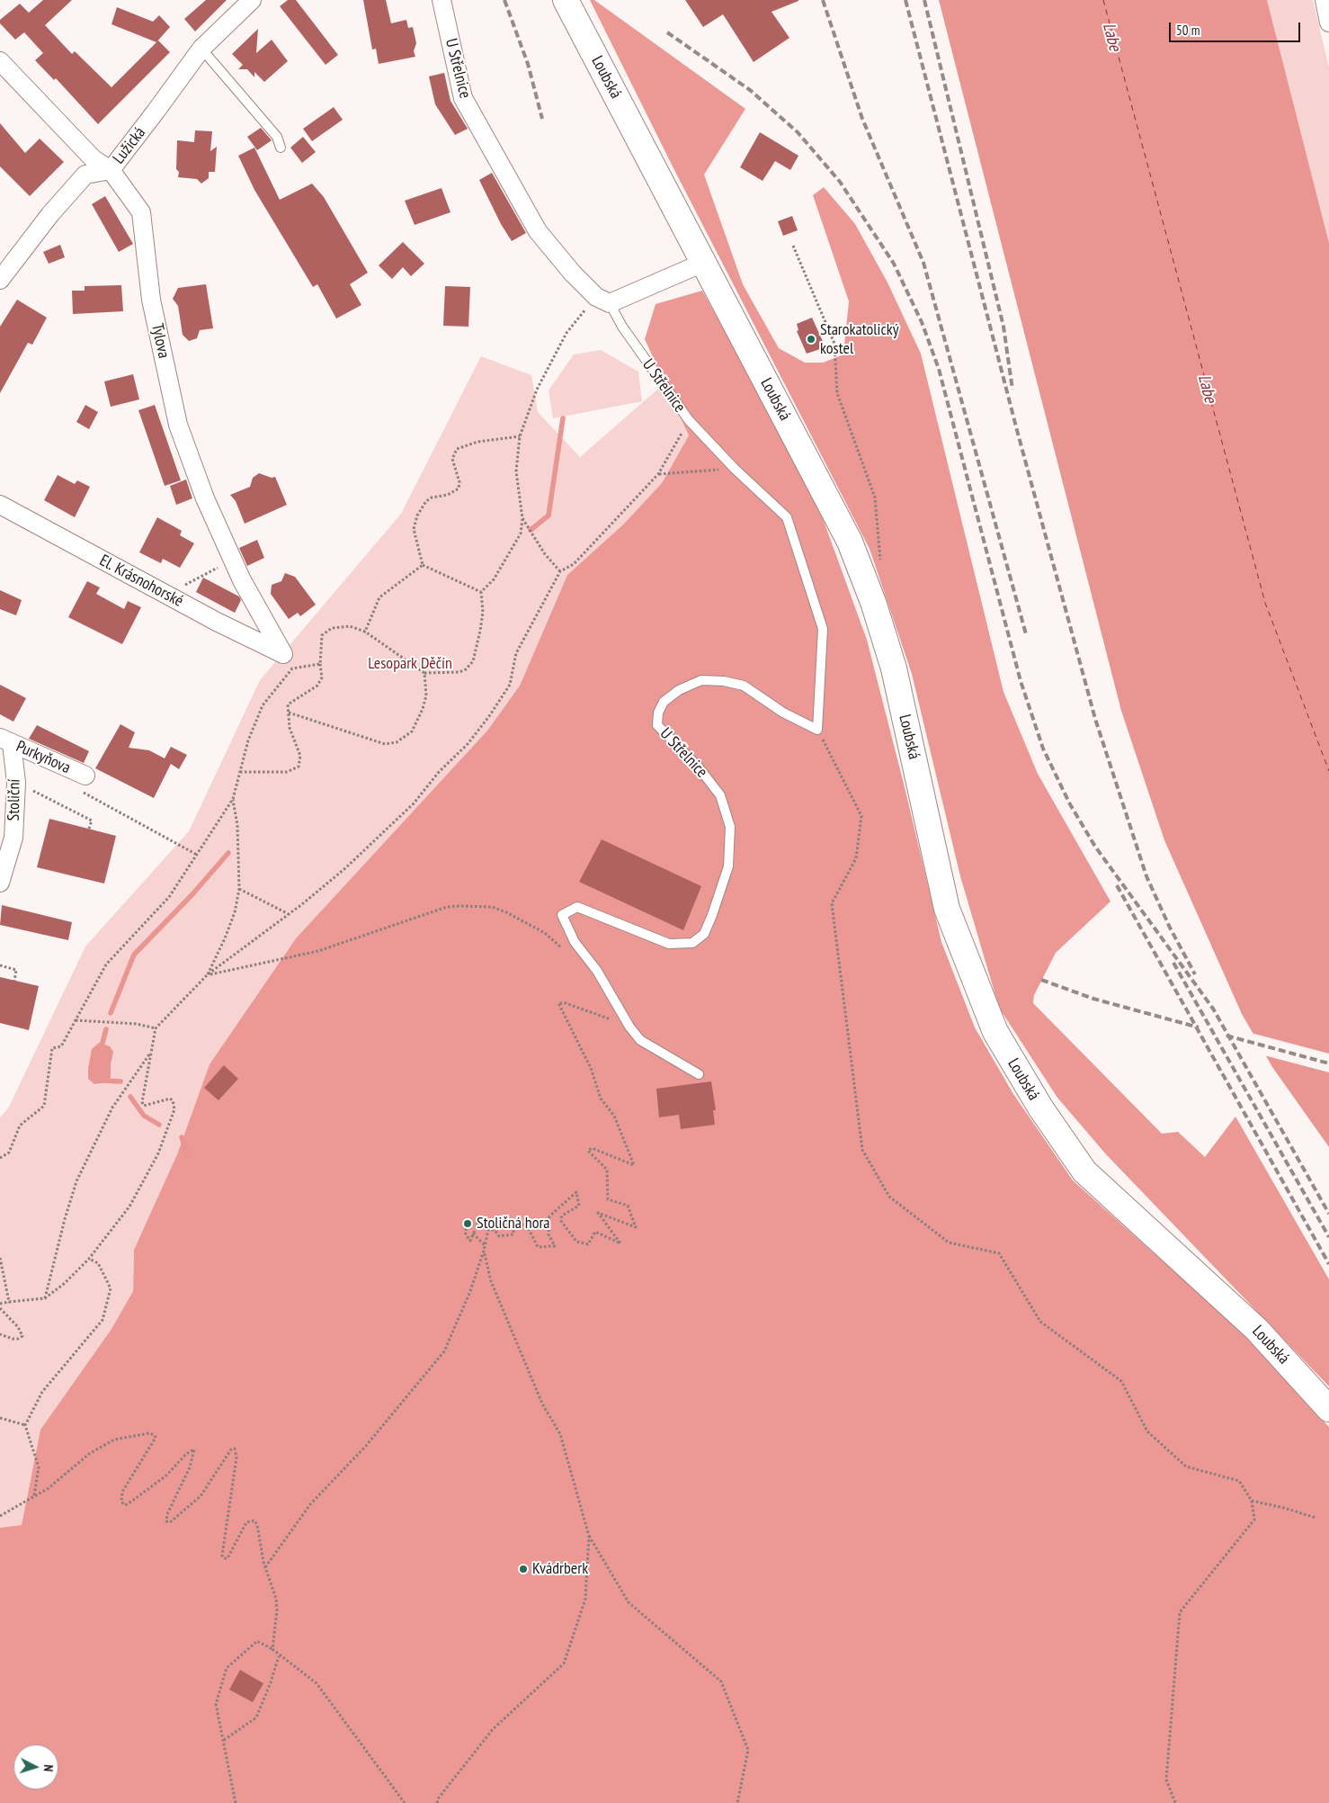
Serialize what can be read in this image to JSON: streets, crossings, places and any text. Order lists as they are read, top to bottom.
{
  "streets": {
    "main road": ["Loubská"],
    "street": [
      "U Střelnice",
      "Lužická",
      "Tylova",
      "El. Krásnohorské",
      "Purkyňova",
      "Stoliční"
    ]
  },
  "crossings": [
    ["Lužická", "Tylova"],
    ["Tylova", "El. Krásnohorské"],
    ["Purkyňova", "Stoliční"]
  ],
  "water": ["Labe"],
  "parks": ["Lesopark Děčín"],
  "places": ["Starokatolický kostel", "Stoličná hora", "Kvádrberk"],
  "scale_bar": "50 m",
  "north": "right"
}
